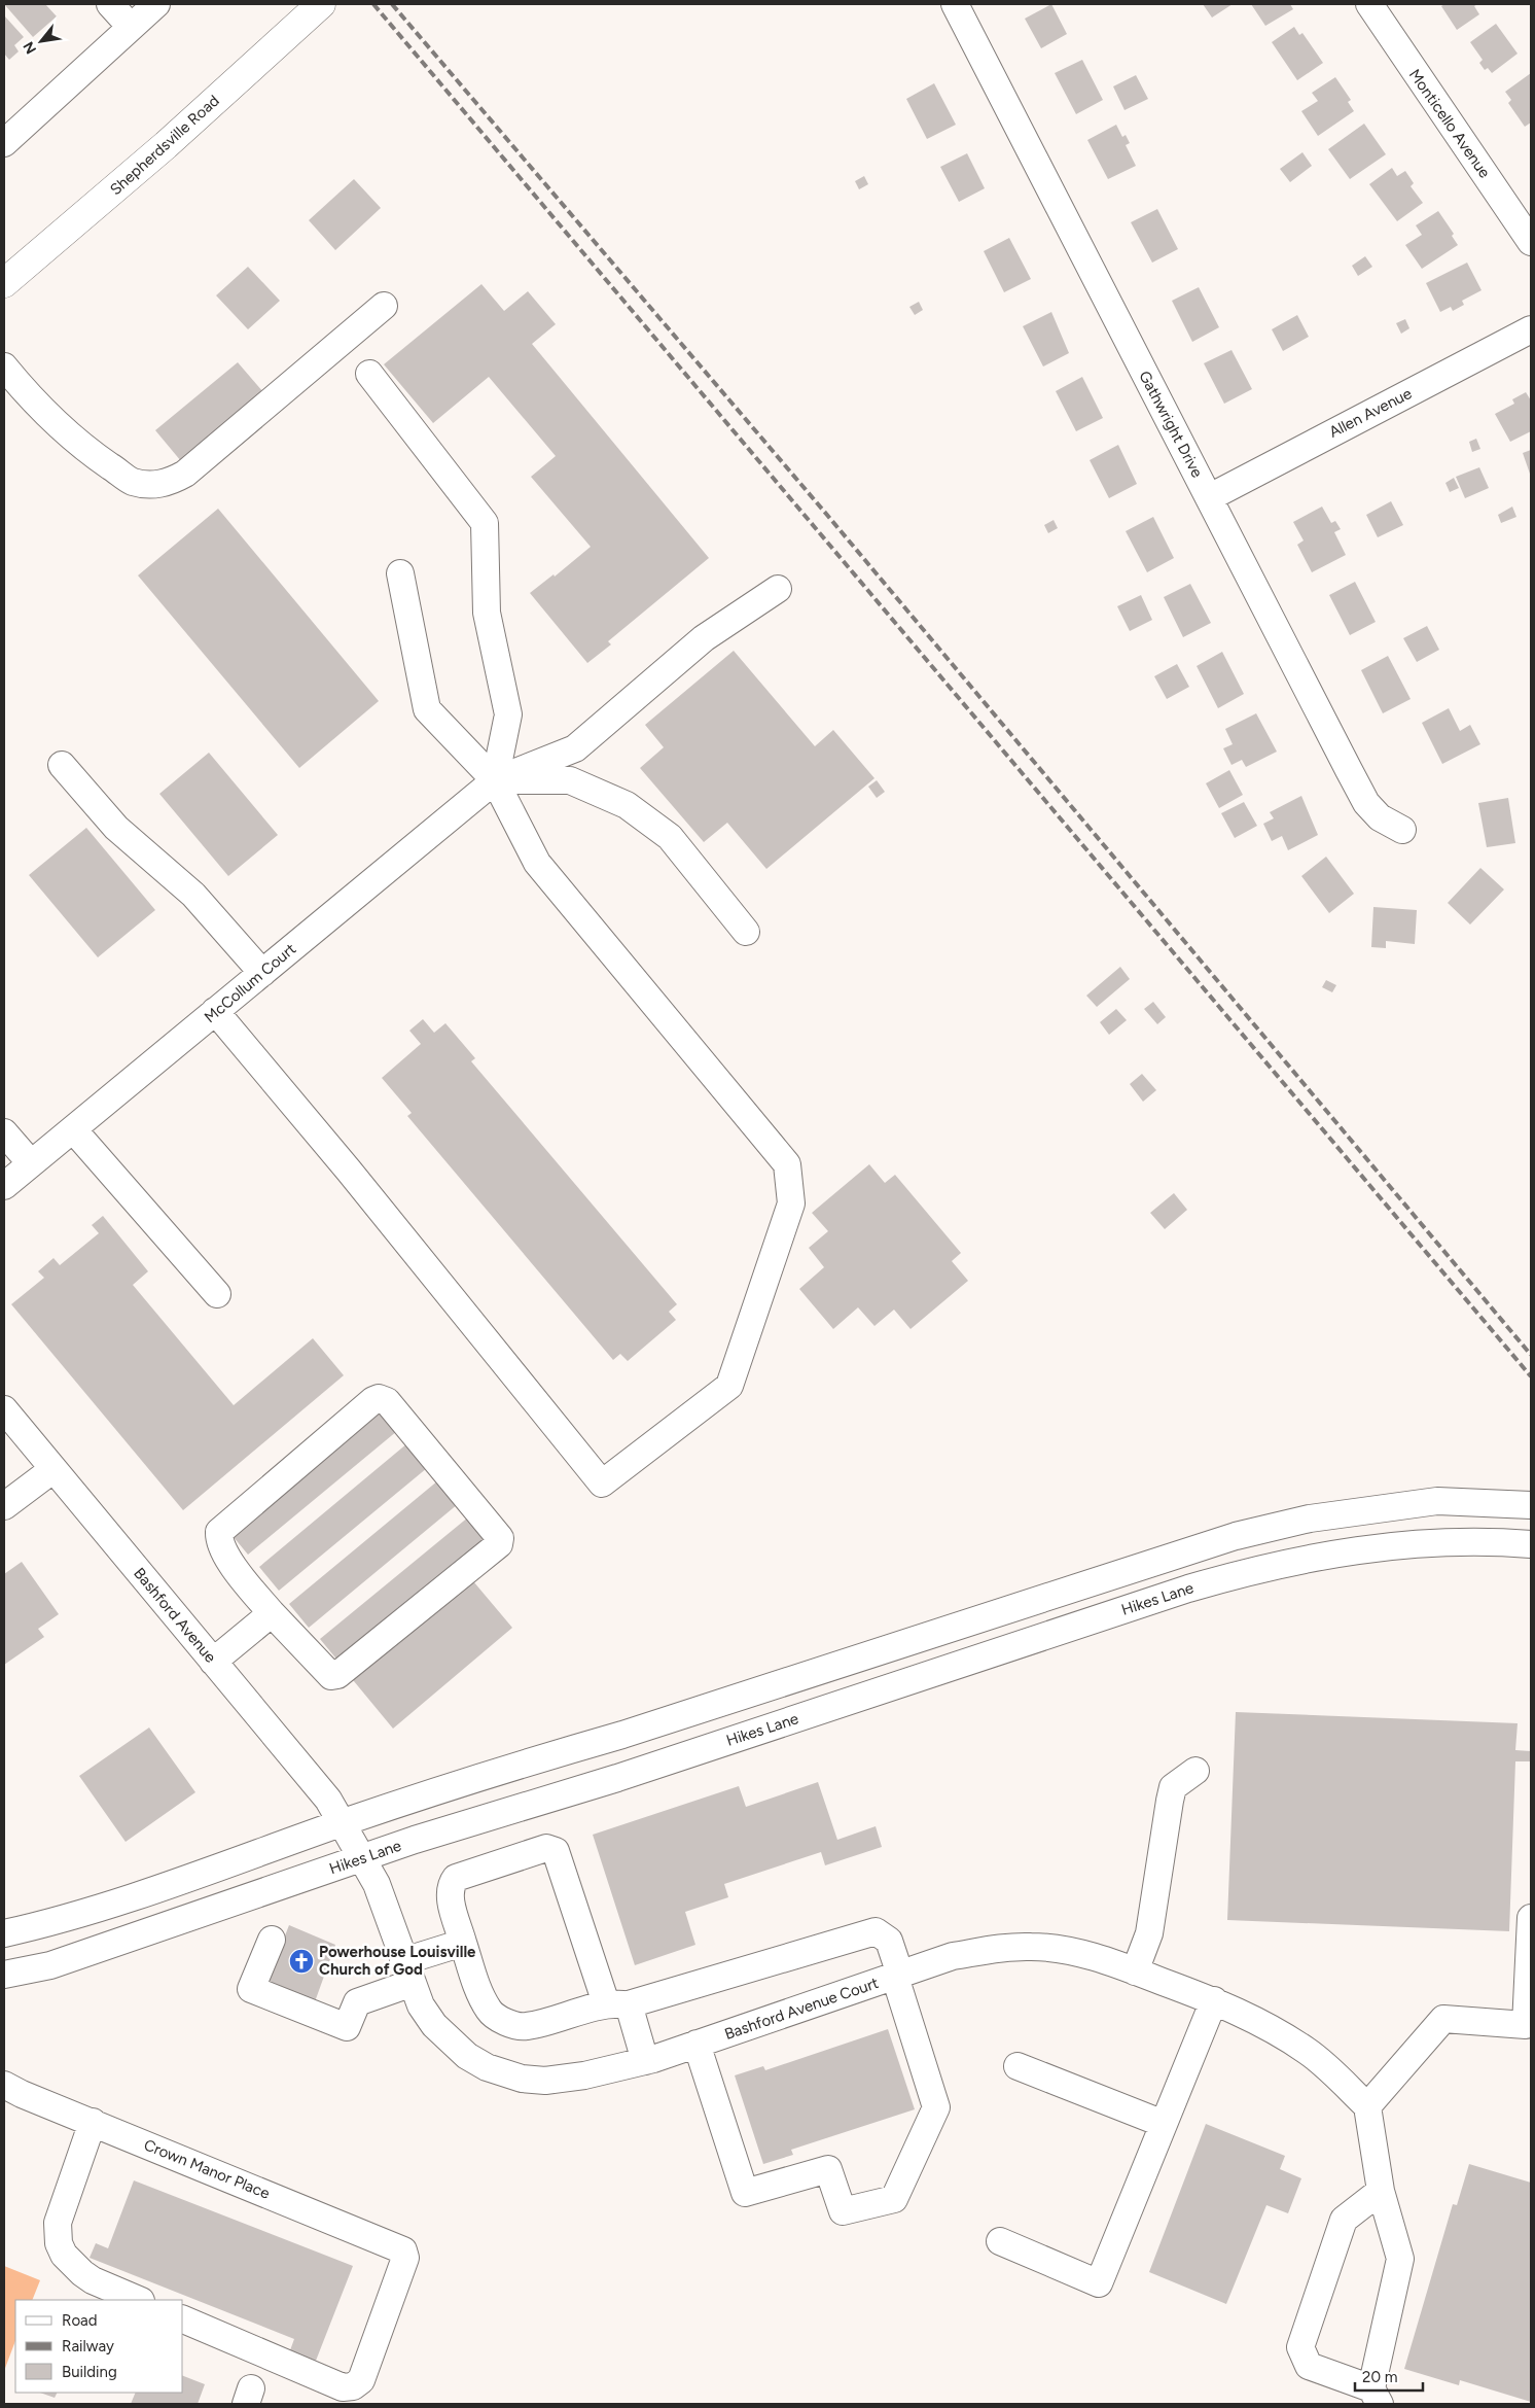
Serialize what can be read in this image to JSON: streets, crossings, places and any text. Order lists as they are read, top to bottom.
{
  "streets": {
    "main road": ["Shepherdsville Road"],
    "street": [
      "Monticello Avenue",
      "Allen Avenue",
      "Gathwright Drive",
      "McCollum Court",
      "Hikes Lane",
      "Bashford Avenue",
      "Bashford Avenue Court",
      "Crown Manor Place"
    ]
  },
  "crossings": [
    ["Allen Avenue", "Gathwright Drive"],
    ["Hikes Lane", "Bashford Avenue Court"],
    ["Bashford Avenue", "Bashford Avenue Court"]
  ],
  "places": {
    "church": ["Powerhouse Louisville Church of God"]
  },
  "legend": ["Road", "Railway", "Building"],
  "scale_bar": "20 m",
  "north": "bottom left"
}
